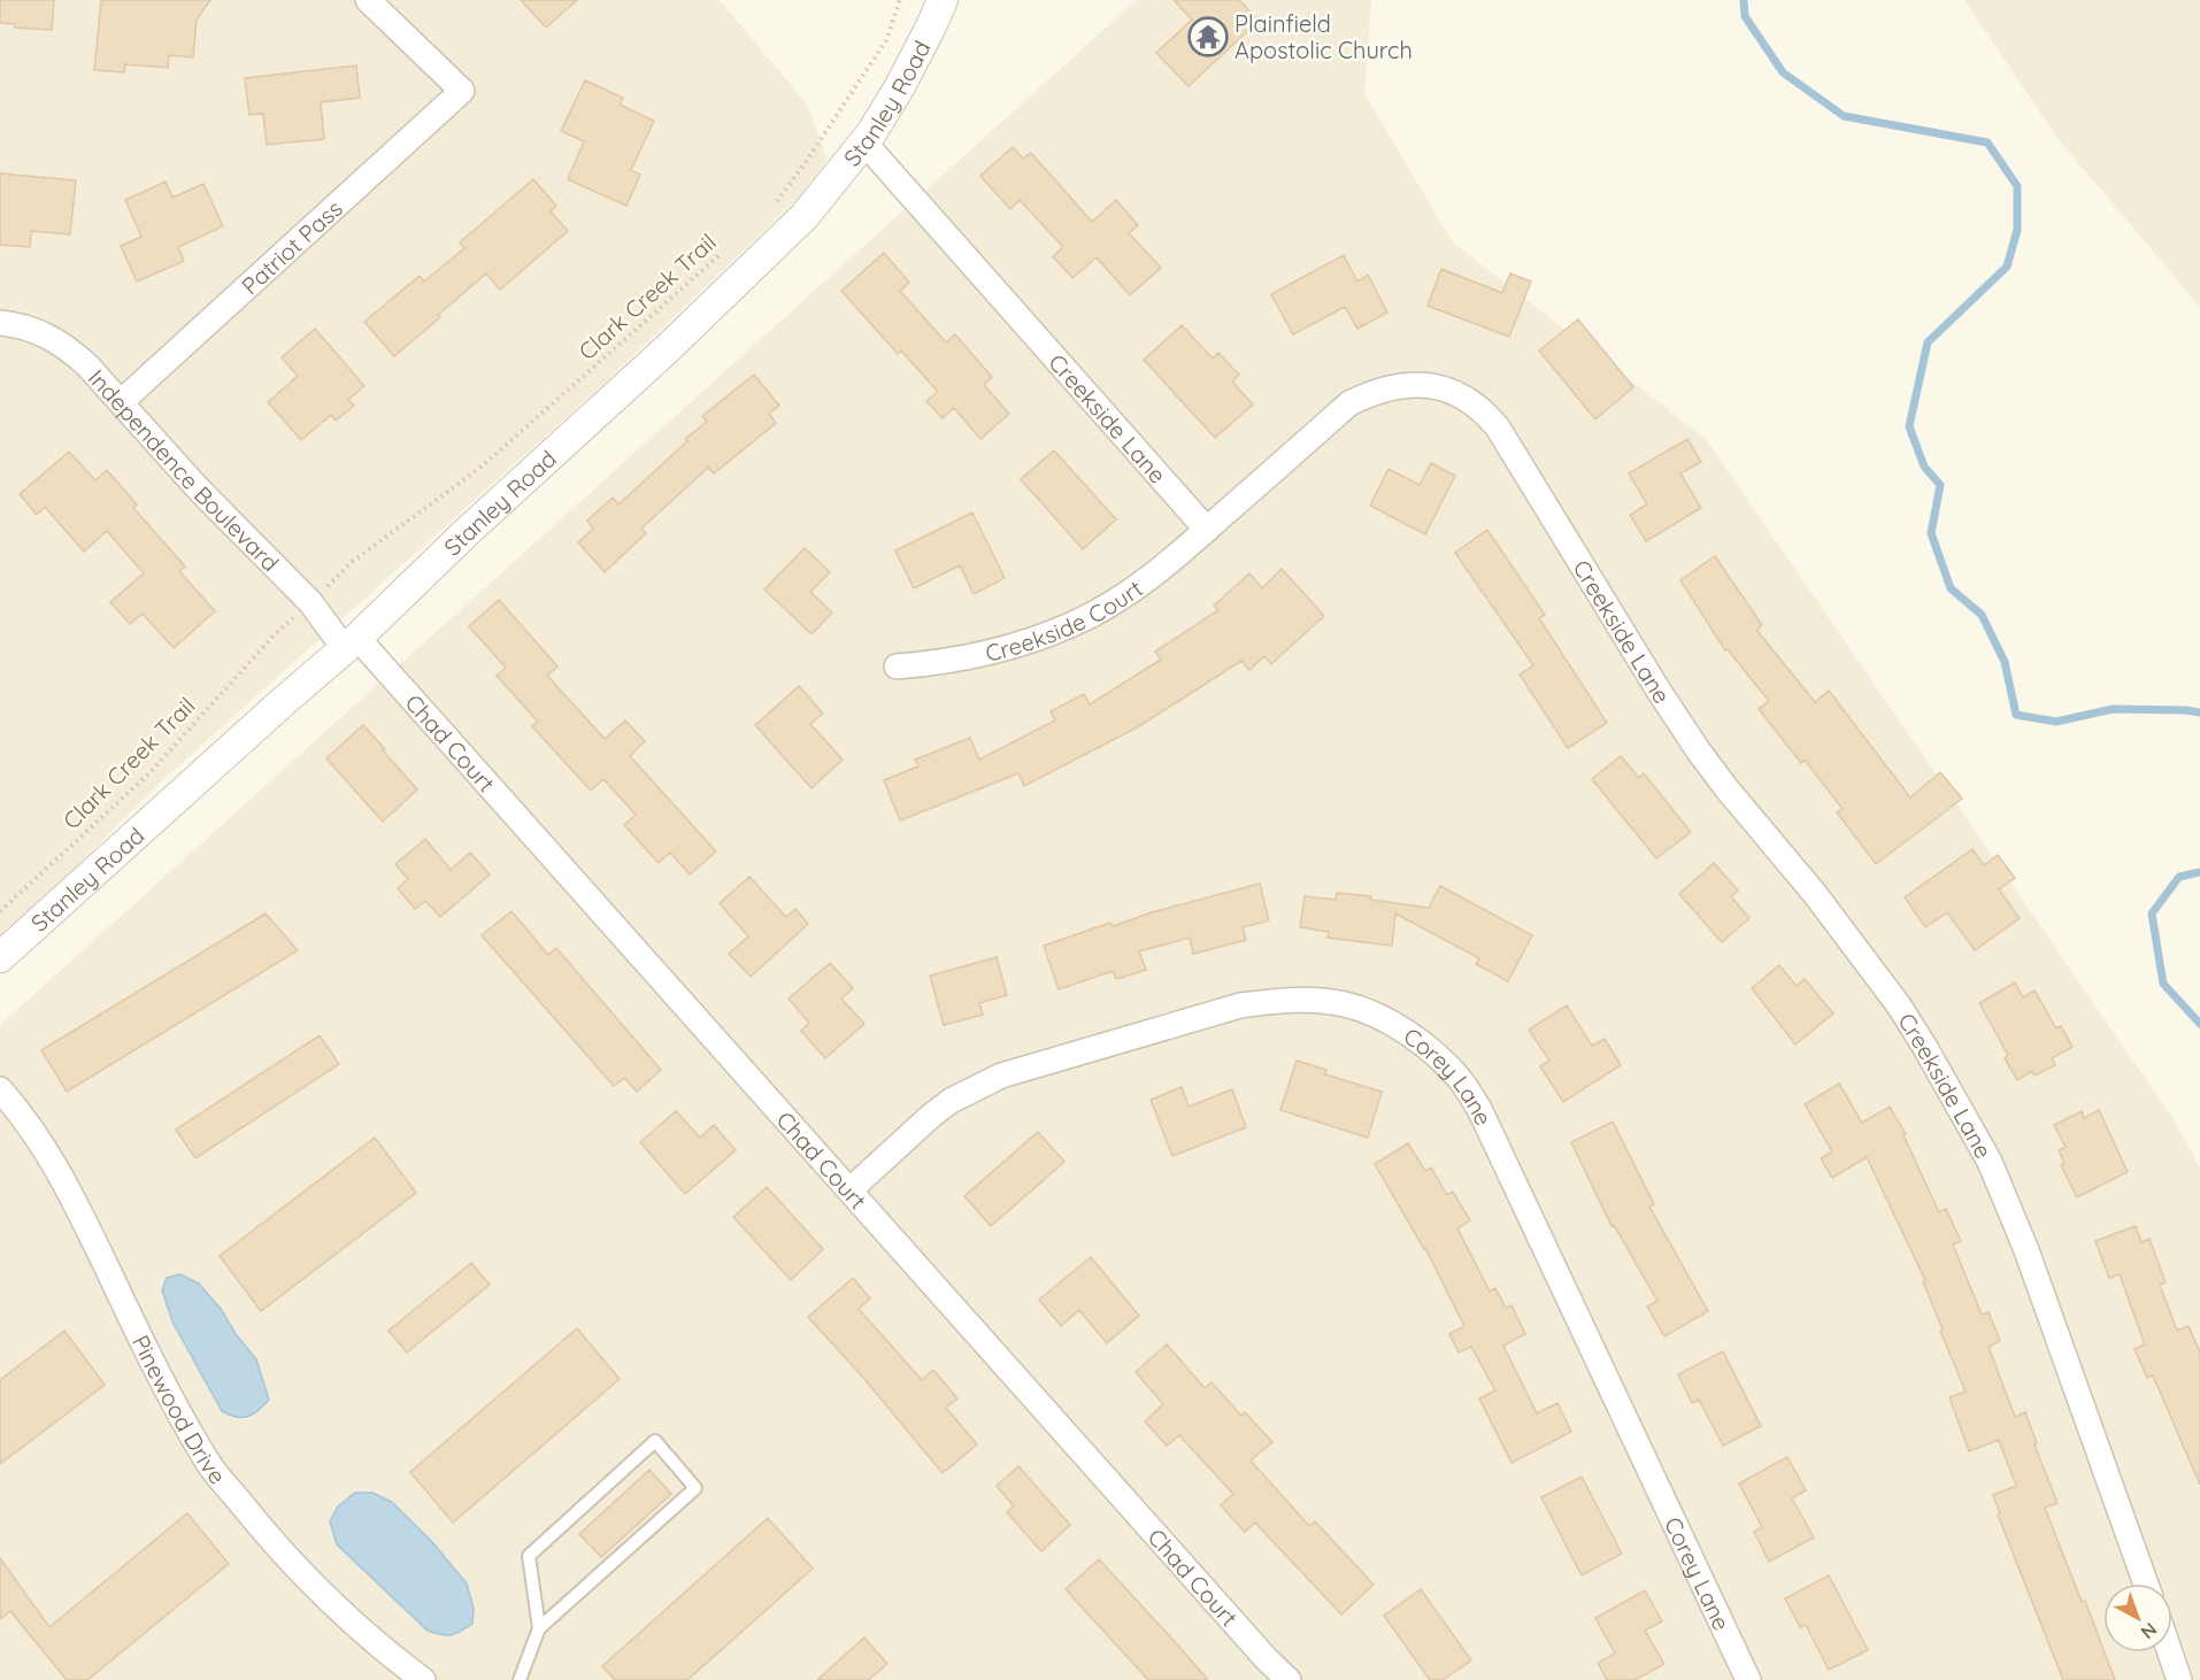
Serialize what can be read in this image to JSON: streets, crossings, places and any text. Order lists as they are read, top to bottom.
{
  "streets": {
    "street": [
      "Stanley Road",
      "Patriot Pass",
      "Creekside Lane",
      "Independence Boulevard",
      "Creekside Court",
      "Chad Court",
      "Corey Lane",
      "Pinewood Drive"
    ],
    "path": ["Clark Creek Trail"]
  },
  "crossings": [
    ["Stanley Road", "Creekside Lane"],
    ["Stanley Road", "Independence Boulevard"],
    ["Stanley Road", "Chad Court"],
    ["Patriot Pass", "Independence Boulevard"],
    ["Creekside Lane", "Creekside Court"],
    ["Independence Boulevard", "Chad Court"],
    ["Chad Court", "Corey Lane"]
  ],
  "places": {
    "temple": ["Plainfield Apostolic Church"]
  },
  "north": "bottom right"
}
